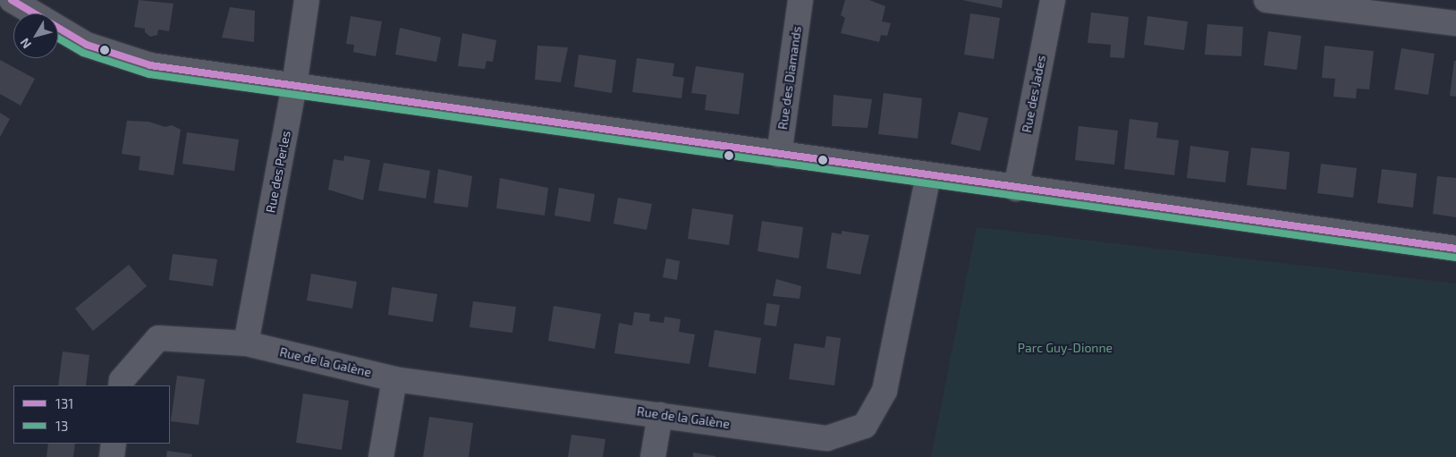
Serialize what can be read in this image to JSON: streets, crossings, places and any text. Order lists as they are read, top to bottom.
{
  "streets": {
    "street": [
      "Rue des Diamands",
      "Rue des Jades",
      "Rue des Perles",
      "Rue de la Galène"
    ]
  },
  "crossings": [
    ["Rue des Perles", "Rue de la Galène"]
  ],
  "parks": ["Parc Guy-Dionne"],
  "lines": ["transit line 131", "transit line 13"],
  "legend": ["131", "13"],
  "north": "bottom left"
}
